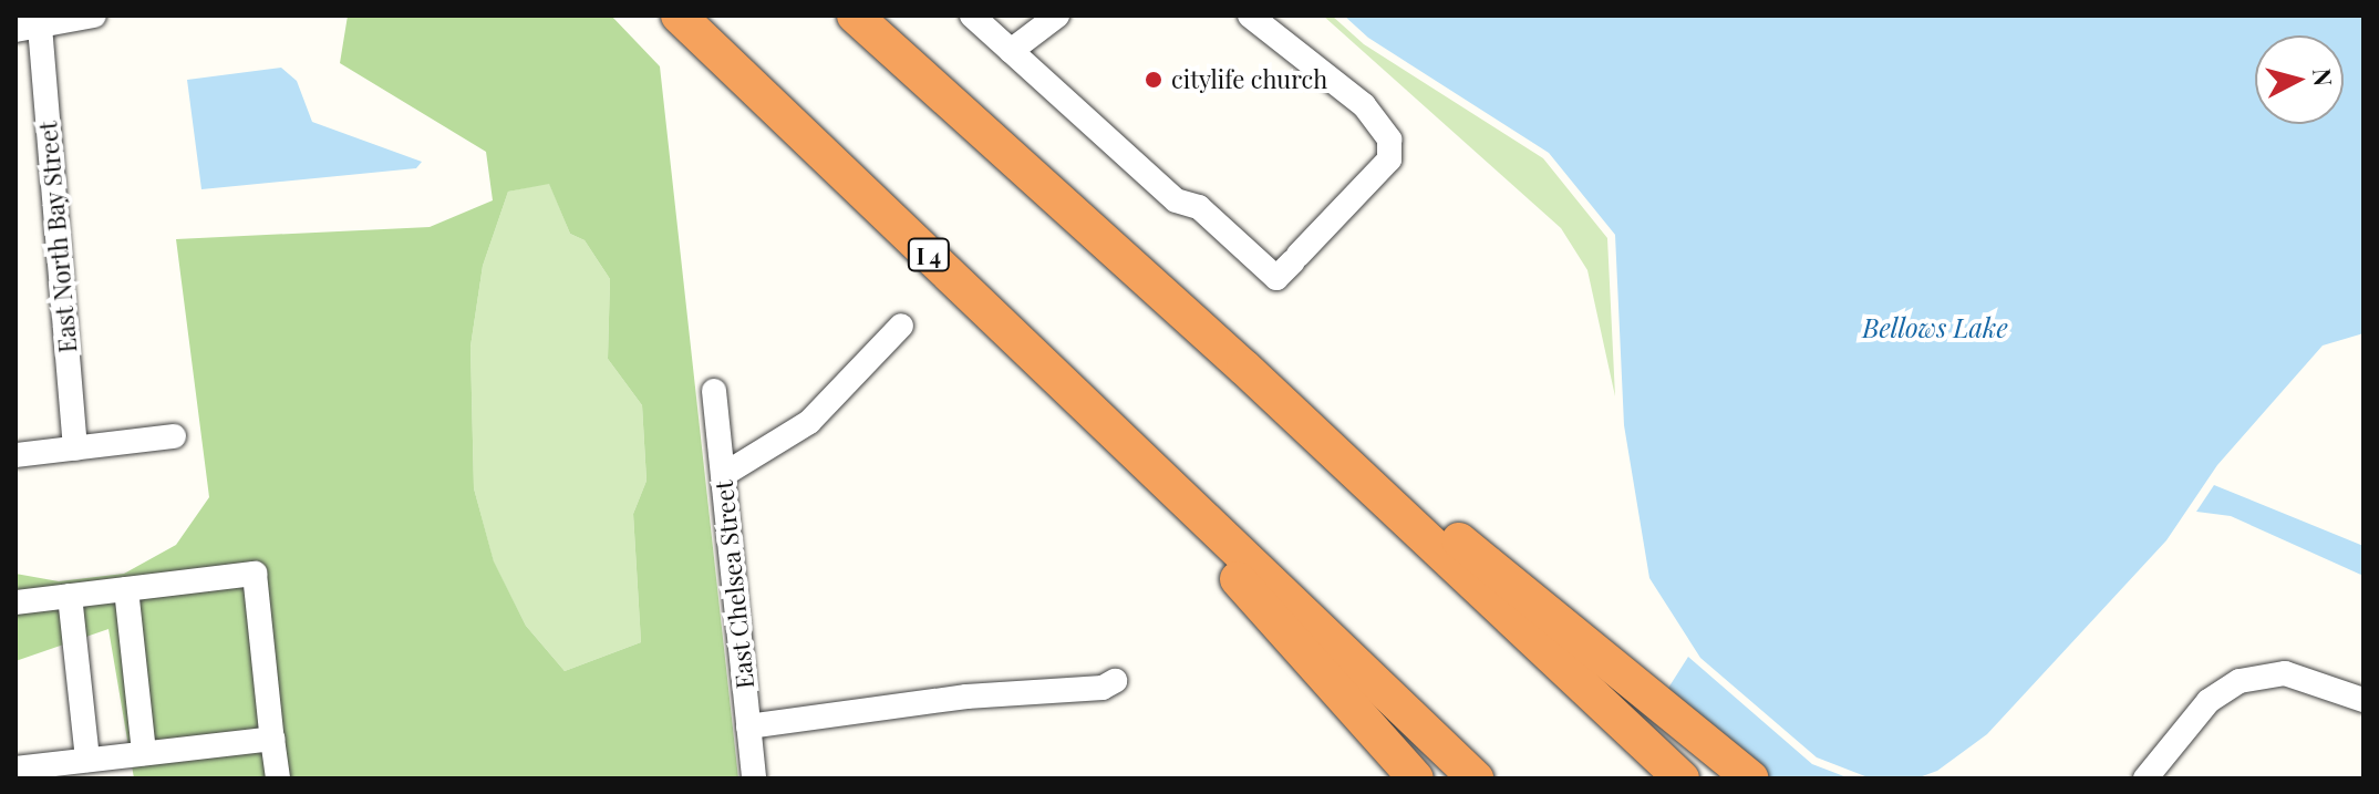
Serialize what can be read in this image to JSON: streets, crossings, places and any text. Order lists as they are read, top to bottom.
{
  "streets": {
    "highway": ["I 4"],
    "street": ["East North Bay Street", "East Chelsea Street"]
  },
  "water": ["Bellows Lake"],
  "places": ["citylife church"],
  "north": "right"
}
